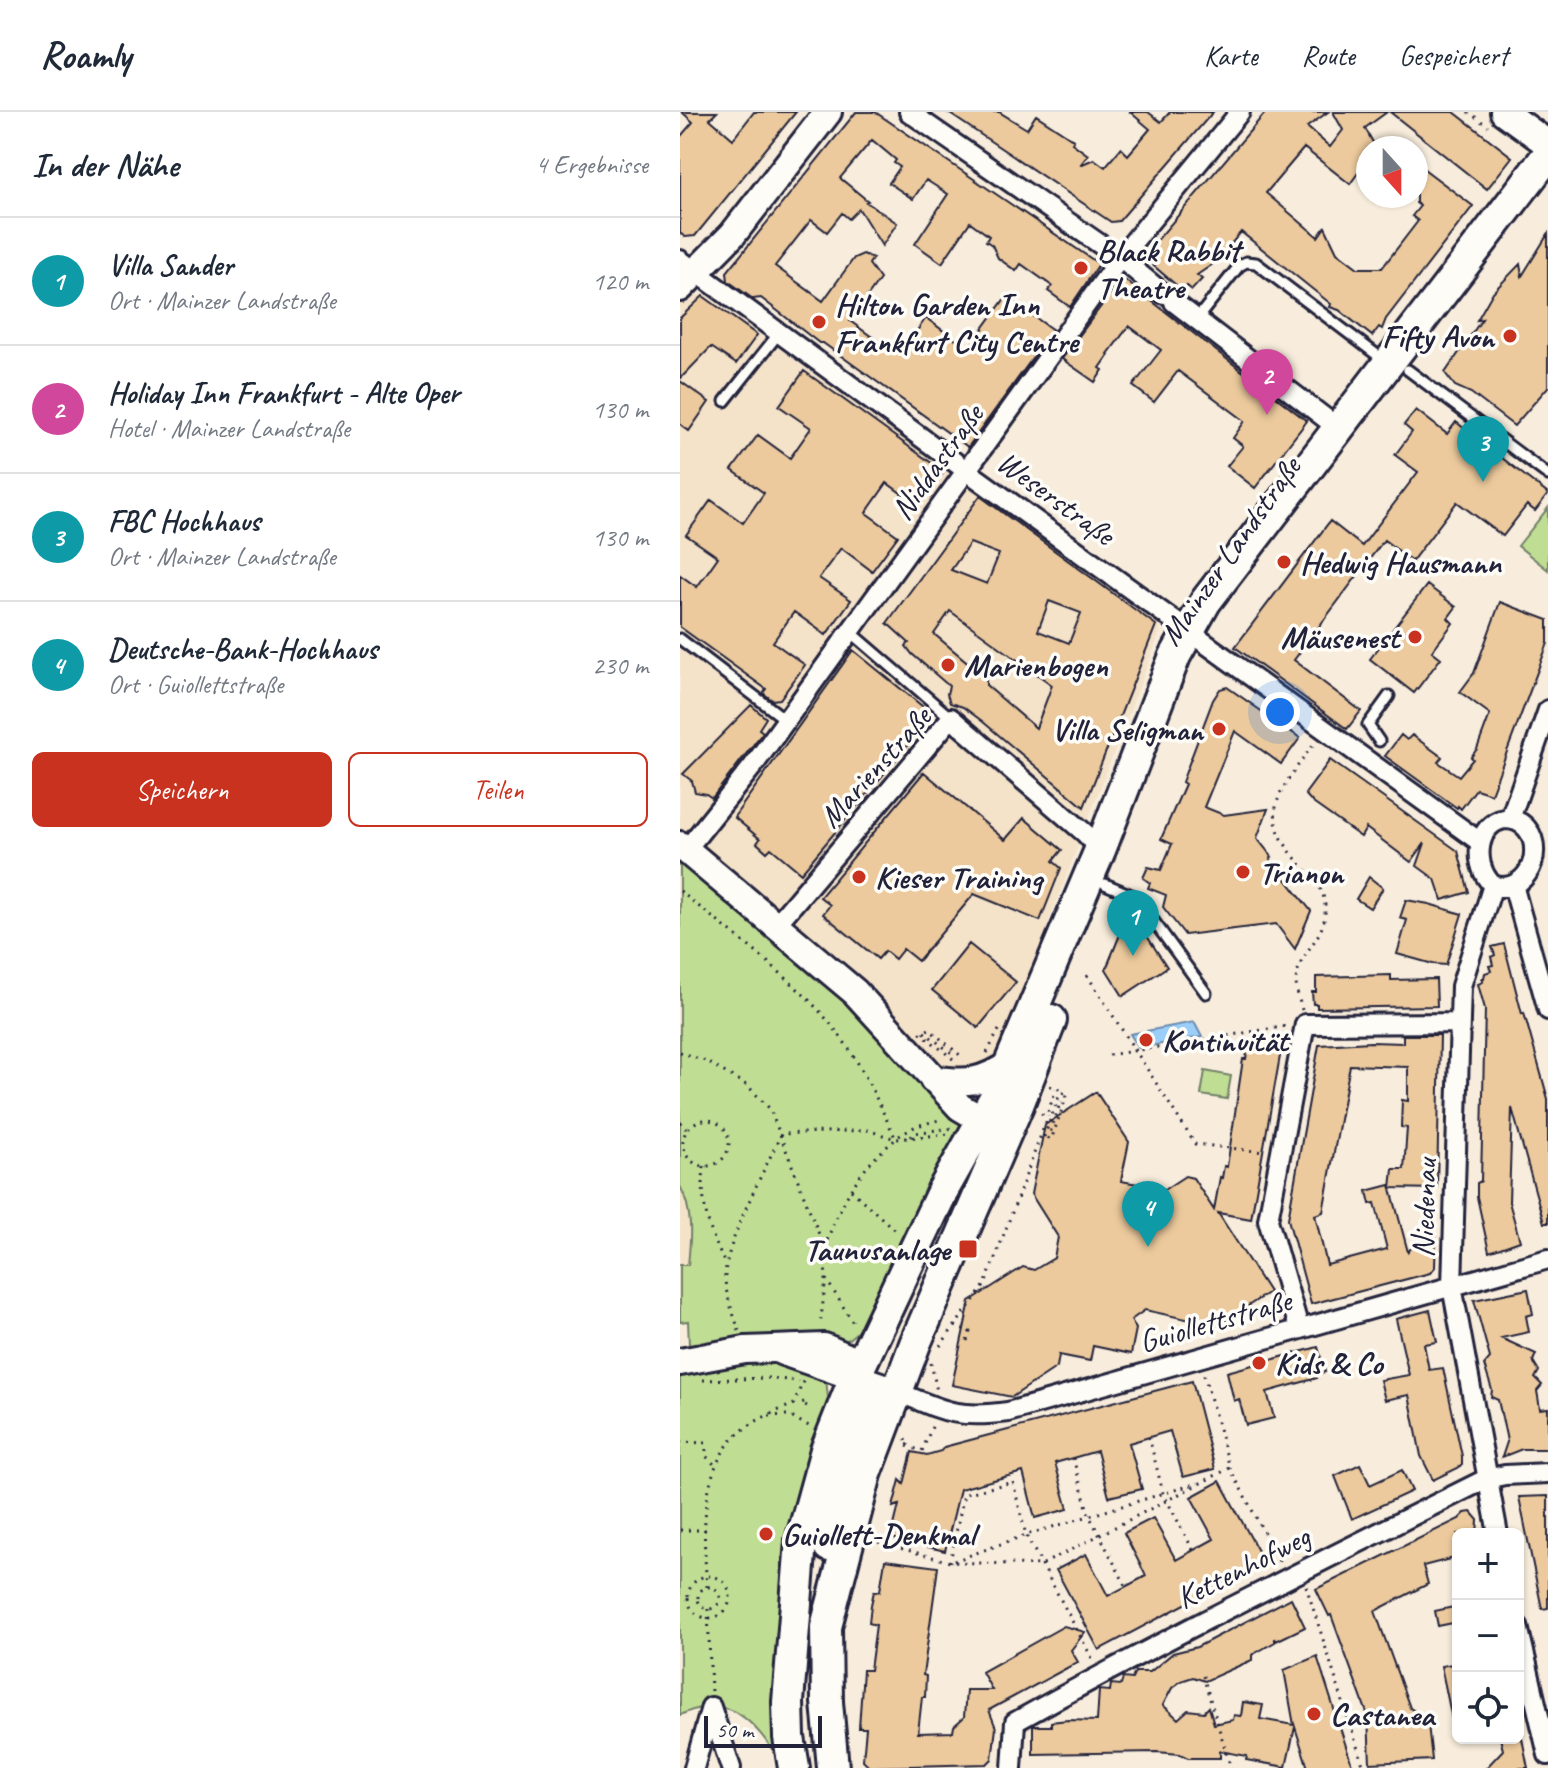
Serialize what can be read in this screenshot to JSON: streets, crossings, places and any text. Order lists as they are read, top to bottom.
{
  "streets": {
    "main road": ["Mainzer Landstraße"],
    "street": [
      "Niddastraße",
      "Weserstraße",
      "Marienstraße",
      "Niedenau",
      "Guiollettstraße",
      "Kettenhofweg"
    ]
  },
  "crossings": [
    ["Niddastraße", "Weserstraße"],
    ["Weserstraße", "Mainzer Landstraße"],
    ["Weserstraße", "Niedenau"],
    ["Mainzer Landstraße", "Marienstraße"],
    ["Niedenau", "Guiollettstraße"],
    ["Niedenau", "Kettenhofweg"]
  ],
  "places": {
    "other": [
      "Black Rabbit Theatre",
      "Hilton Garden Inn Frankfurt City Centre",
      "Fifty Avon",
      "Hedwig Hausmann",
      "Mäusenest",
      "Marienbogen",
      "Villa Seligman",
      "Trianon",
      "Kieser Training",
      "Kontinuität",
      "Kids & Co",
      "Guiollett-Denkmal",
      "Castanea"
    ],
    "transit": ["Taunusanlage"]
  },
  "scale_bar": "50 m",
  "north": "bottom",
  "page": {
    "header": "Roamly",
    "nav": ["Karte", "Route", "Gespeichert"],
    "heading": ["In der Nähe", "4 Ergebnisse"],
    "list": [
      {
        "mark": "1",
        "name": "Villa Sander",
        "note": "Ort · Mainzer Landstraße",
        "value": "120 m"
      },
      {
        "mark": "2",
        "name": "Holiday Inn Frankfurt - Alte Oper",
        "note": "Hotel · Mainzer Landstraße",
        "value": "130 m"
      },
      {
        "mark": "3",
        "name": "FBC Hochhaus",
        "note": "Ort · Mainzer Landstraße",
        "value": "130 m"
      },
      {
        "mark": "4",
        "name": "Deutsche-Bank-Hochhaus",
        "note": "Ort · Guiollettstraße",
        "value": "230 m"
      }
    ],
    "pins": [
      "2",
      "3",
      "1",
      "4"
    ],
    "buttons": ["Speichern", "Teilen"],
    "map_buttons": ["+", "−"],
    "scale": "50 m"
  }
}
